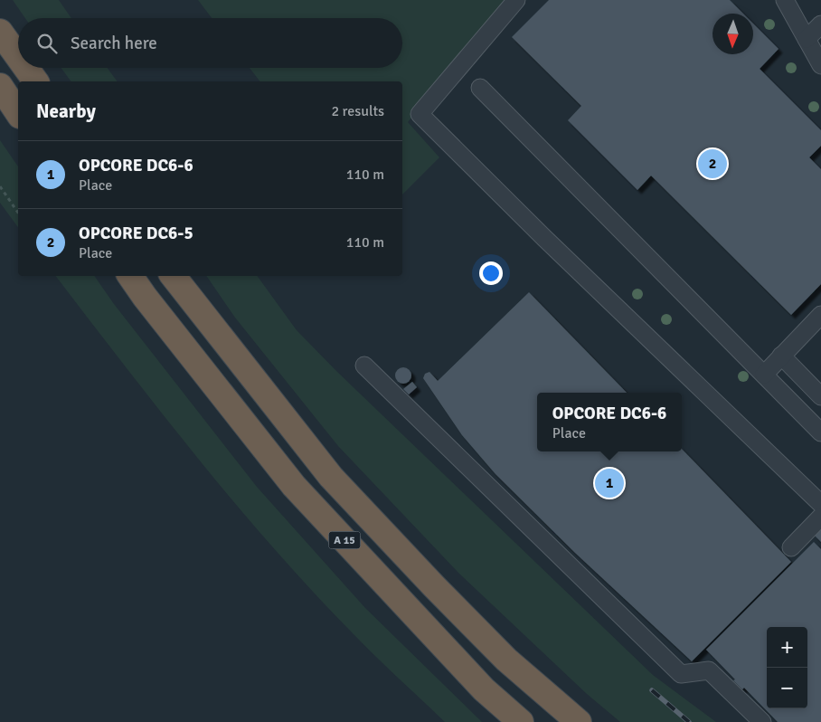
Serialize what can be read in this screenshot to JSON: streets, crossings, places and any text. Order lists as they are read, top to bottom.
{
  "streets": {
    "highway": ["A 15"]
  },
  "north": "bottom",
  "page": {
    "search": "Search here",
    "heading": ["Nearby", "2 results"],
    "list": [
      {
        "mark": "1",
        "name": "OPCORE DC6-6",
        "note": "Place",
        "value": "110 m"
      },
      {
        "mark": "2",
        "name": "OPCORE DC6-5",
        "note": "Place",
        "value": "110 m"
      }
    ],
    "pins": ["2", "1"],
    "popup": ["OPCORE DC6-6", "Place"],
    "map_buttons": ["+", "−"]
  }
}
